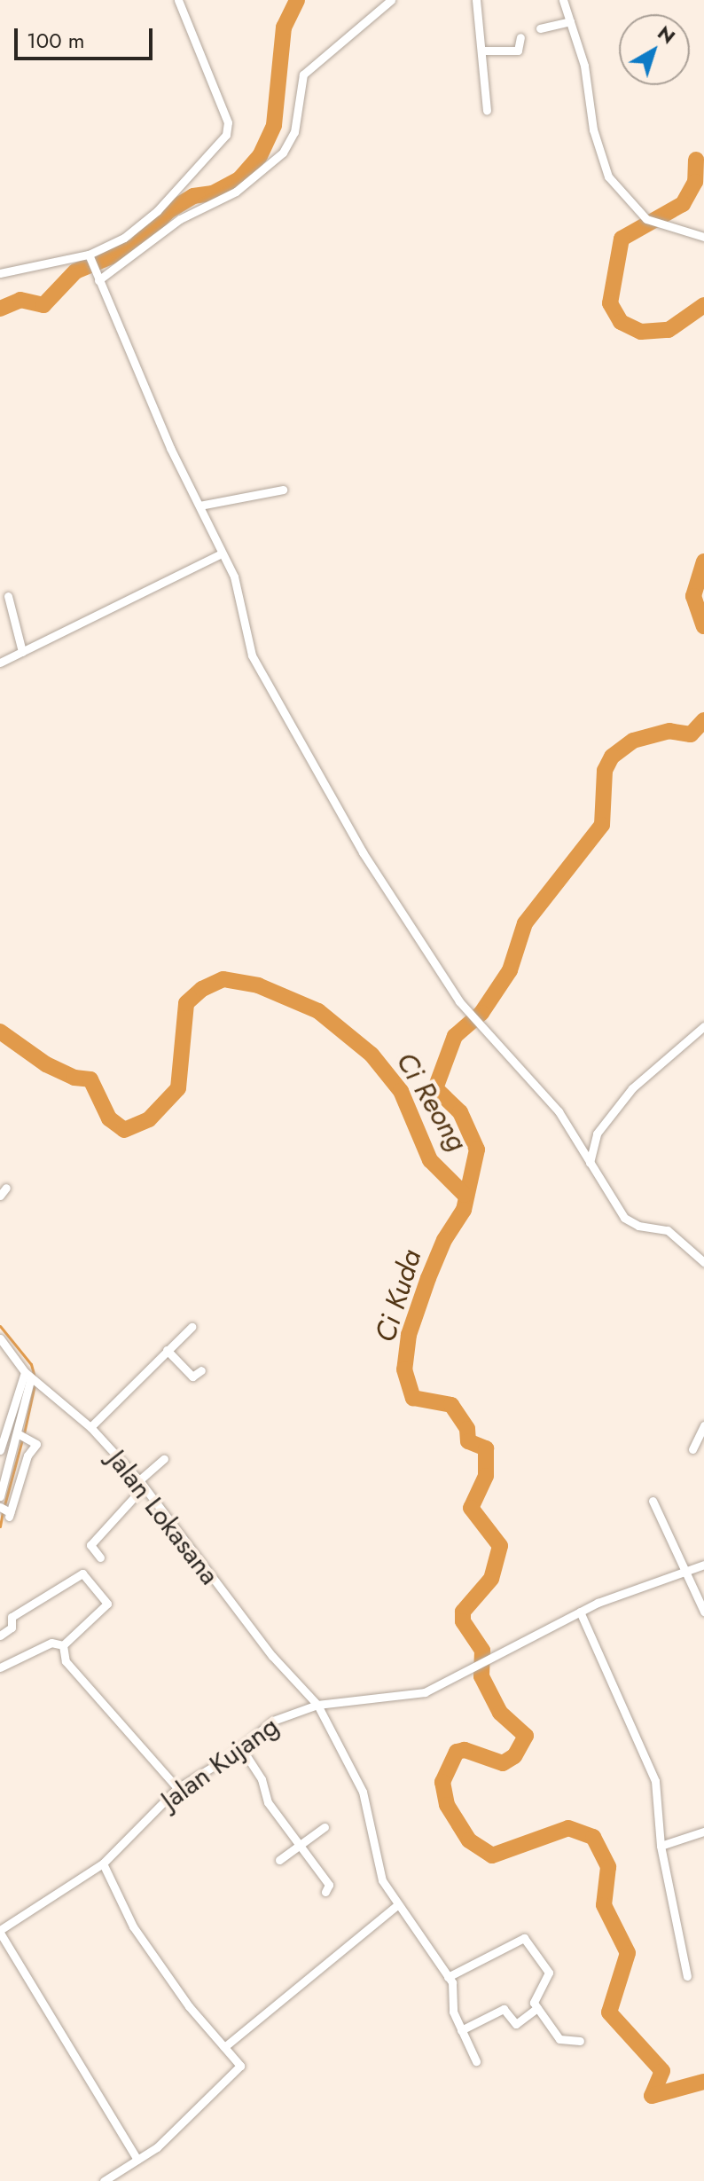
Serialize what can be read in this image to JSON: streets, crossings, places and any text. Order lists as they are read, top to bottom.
{
  "streets": {
    "street": ["Jalan Lokasana", "Jalan Kujang"]
  },
  "crossings": [
    ["Jalan Lokasana", "Jalan Kujang"]
  ],
  "water": ["Ci Reong", "Ci Kuda"],
  "scale_bar": "100 m",
  "north": "top right"
}
